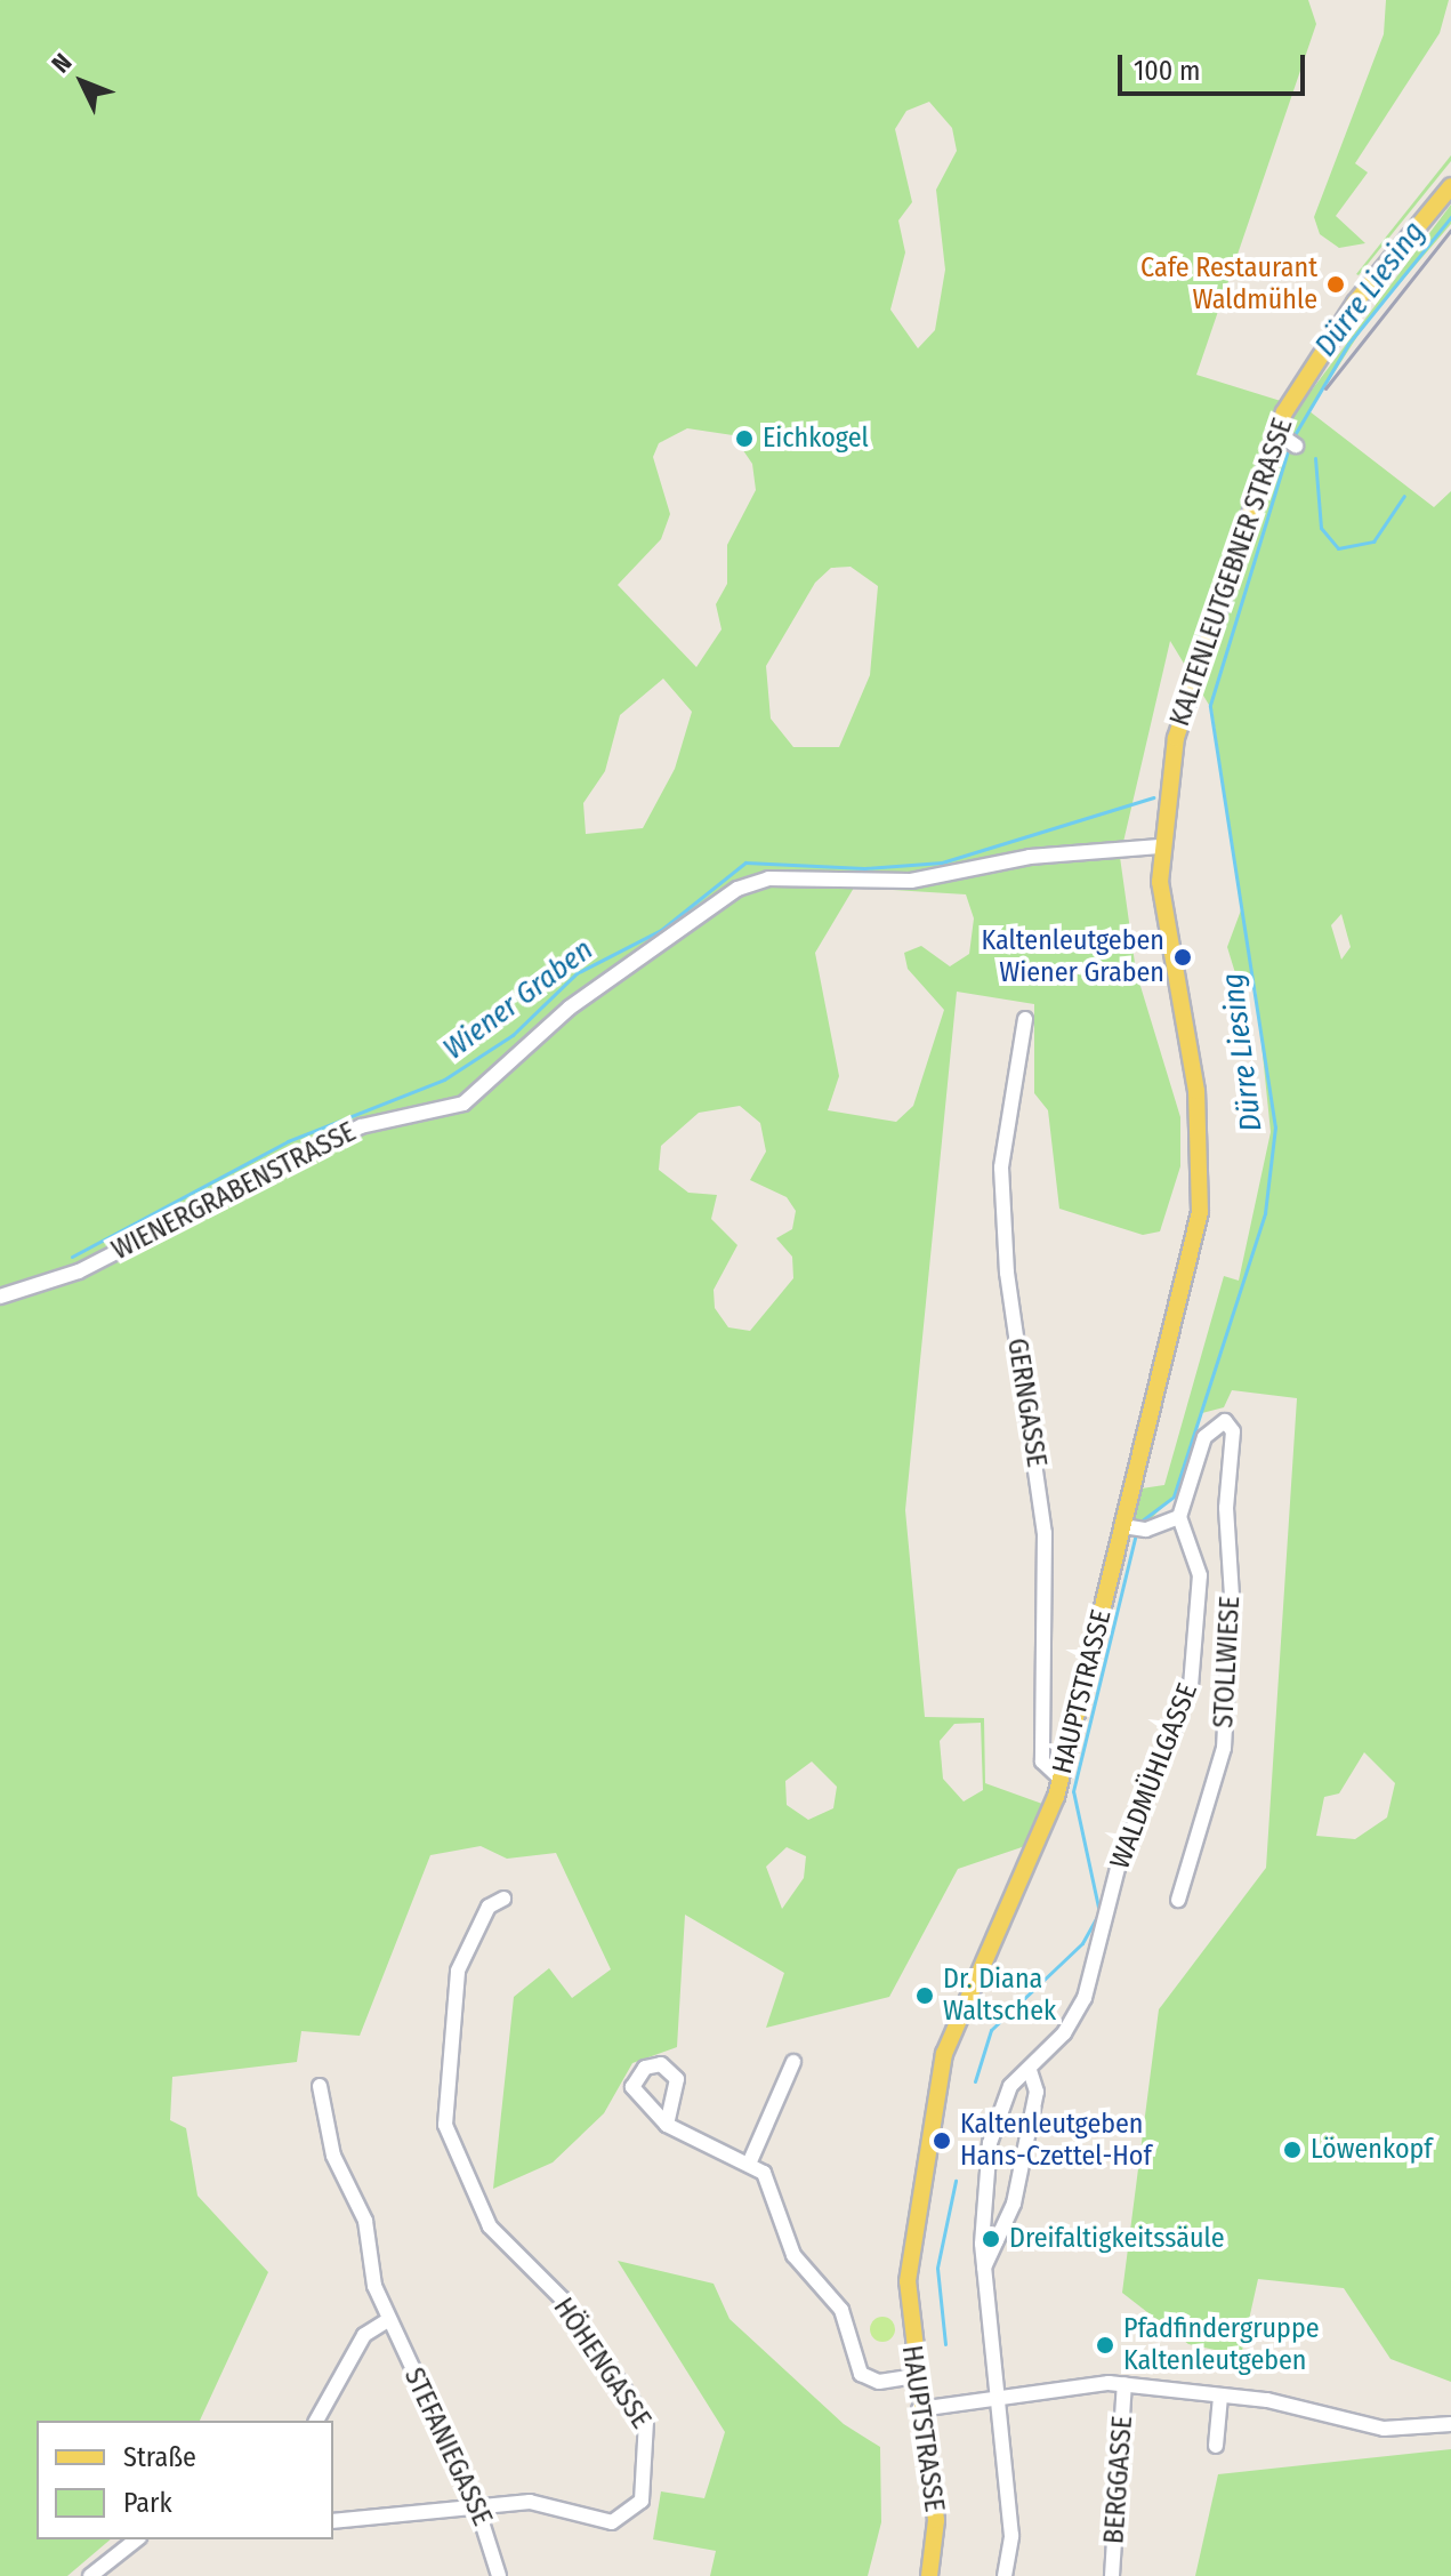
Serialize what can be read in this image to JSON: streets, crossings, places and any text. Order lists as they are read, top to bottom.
{
  "streets": {
    "main road": ["KALTENLEUTGEBNER STRASSE", "HAUPTSTRASSE"],
    "street": [
      "WIENERGRABENSTRASSE",
      "GERNGASSE",
      "STOLLWIESE",
      "WALDMÜHLGASSE",
      "HÖHENGASSE",
      "STEFANIEGASSE",
      "BERGGASSE"
    ]
  },
  "crossings": [
    ["KALTENLEUTGEBNER STRASSE", "HAUPTSTRASSE"],
    ["WIENERGRABENSTRASSE", "HAUPTSTRASSE"],
    ["GERNGASSE", "HAUPTSTRASSE"],
    ["STOLLWIESE", "WALDMÜHLGASSE"],
    ["HÖHENGASSE", "STEFANIEGASSE"]
  ],
  "water": ["Dürre Liesing", "Wiener Graben"],
  "places": [
    "Cafe Restaurant Waldmühle",
    "Eichkogel",
    "Kaltenleutgeben Wiener Graben",
    "Dr. Diana Waltschek",
    "Kaltenleutgeben Hans-Czettel-Hof",
    "Löwenkopf",
    "Dreifaltigkeitssäule",
    "Pfadfindergruppe Kaltenleutgeben"
  ],
  "legend": ["Straße", "Park"],
  "scale_bar": "100 m",
  "north": "top left"
}
